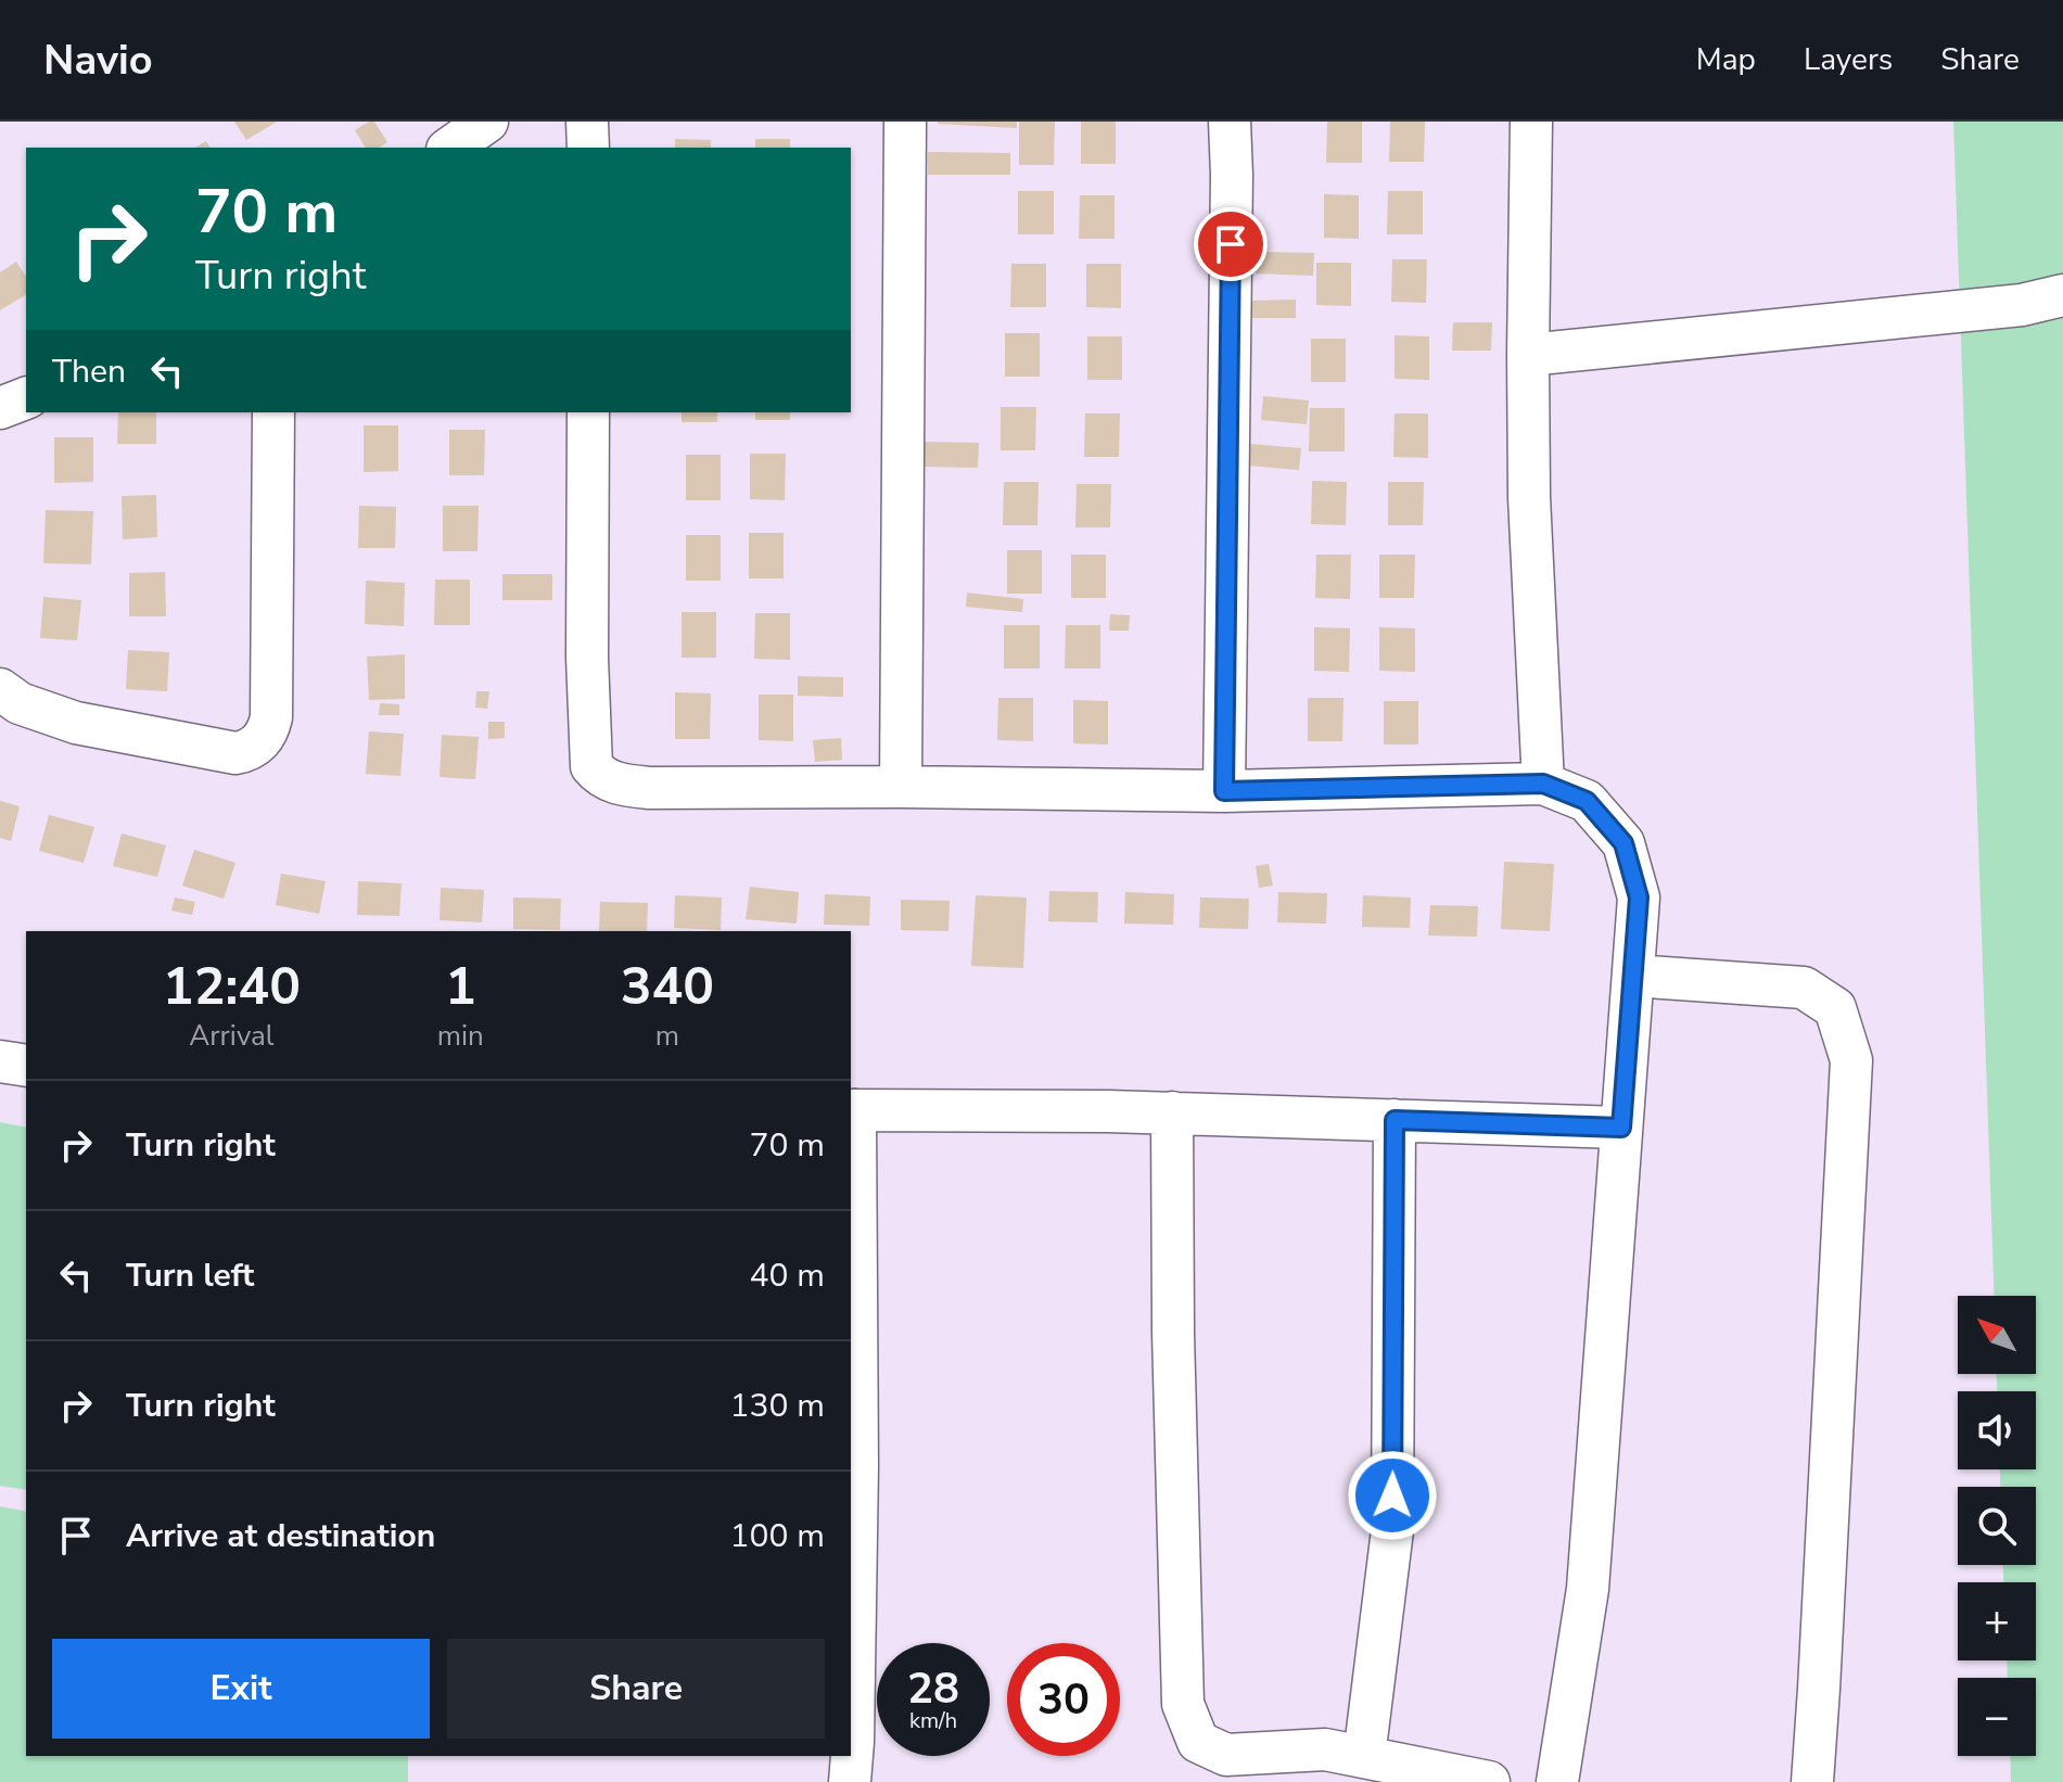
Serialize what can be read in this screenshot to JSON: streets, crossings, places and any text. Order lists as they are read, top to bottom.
{
  "north": "top left",
  "page": {
    "header": "Navio",
    "nav": ["Map", "Layers", "Share"],
    "turn": ["70 m", "Turn right"],
    "then": "Then",
    "eta": [
      "12:40",
      "Arrival",
      "1",
      "min",
      "340",
      "m"
    ],
    "list": [
      {
        "name": "Turn right",
        "value": "70 m"
      },
      {
        "name": "Turn left",
        "value": "40 m"
      },
      {
        "name": "Turn right",
        "value": "130 m"
      },
      {
        "name": "Arrive at destination",
        "value": "100 m"
      }
    ],
    "map_buttons": ["+", "−"],
    "buttons": ["Exit", "Share"],
    "speed": "28 km/h",
    "limit": "30"
  }
}
